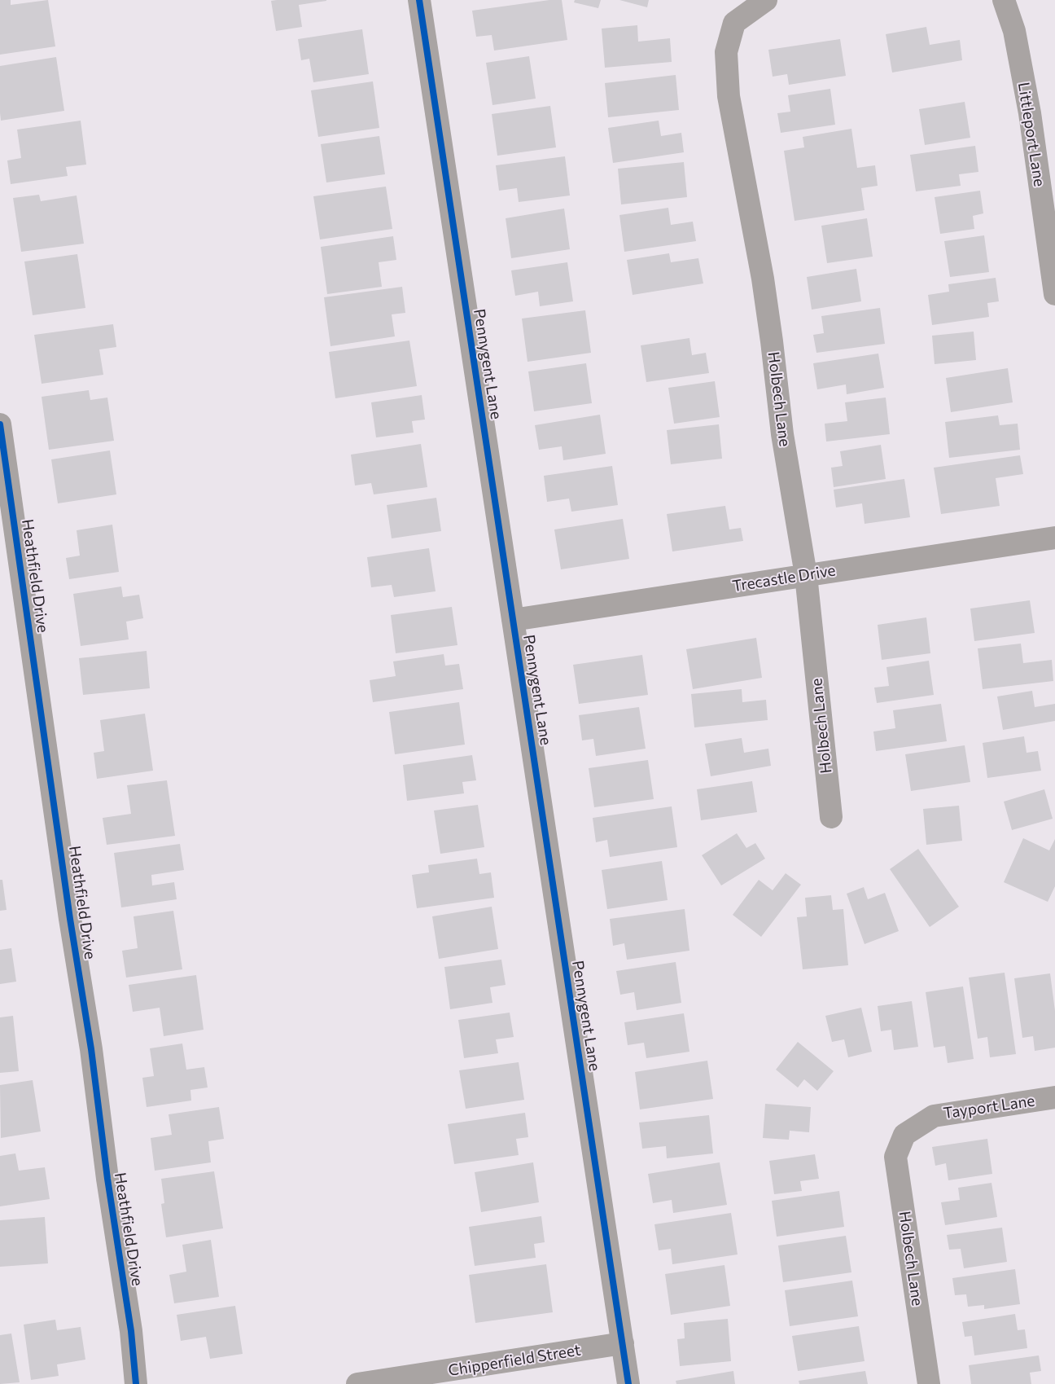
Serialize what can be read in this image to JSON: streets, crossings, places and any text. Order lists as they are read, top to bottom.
{
  "streets": {
    "street": [
      "Littleport Lane",
      "Pennygent Lane",
      "Holbech Lane",
      "Heathfield Drive",
      "Trecastle Drive",
      "Tayport Lane",
      "Chipperfield Street"
    ]
  },
  "crossings": [
    ["Pennygent Lane", "Trecastle Drive"],
    ["Pennygent Lane", "Chipperfield Street"],
    ["Holbech Lane", "Trecastle Drive"],
    ["Holbech Lane", "Tayport Lane"]
  ]
}
